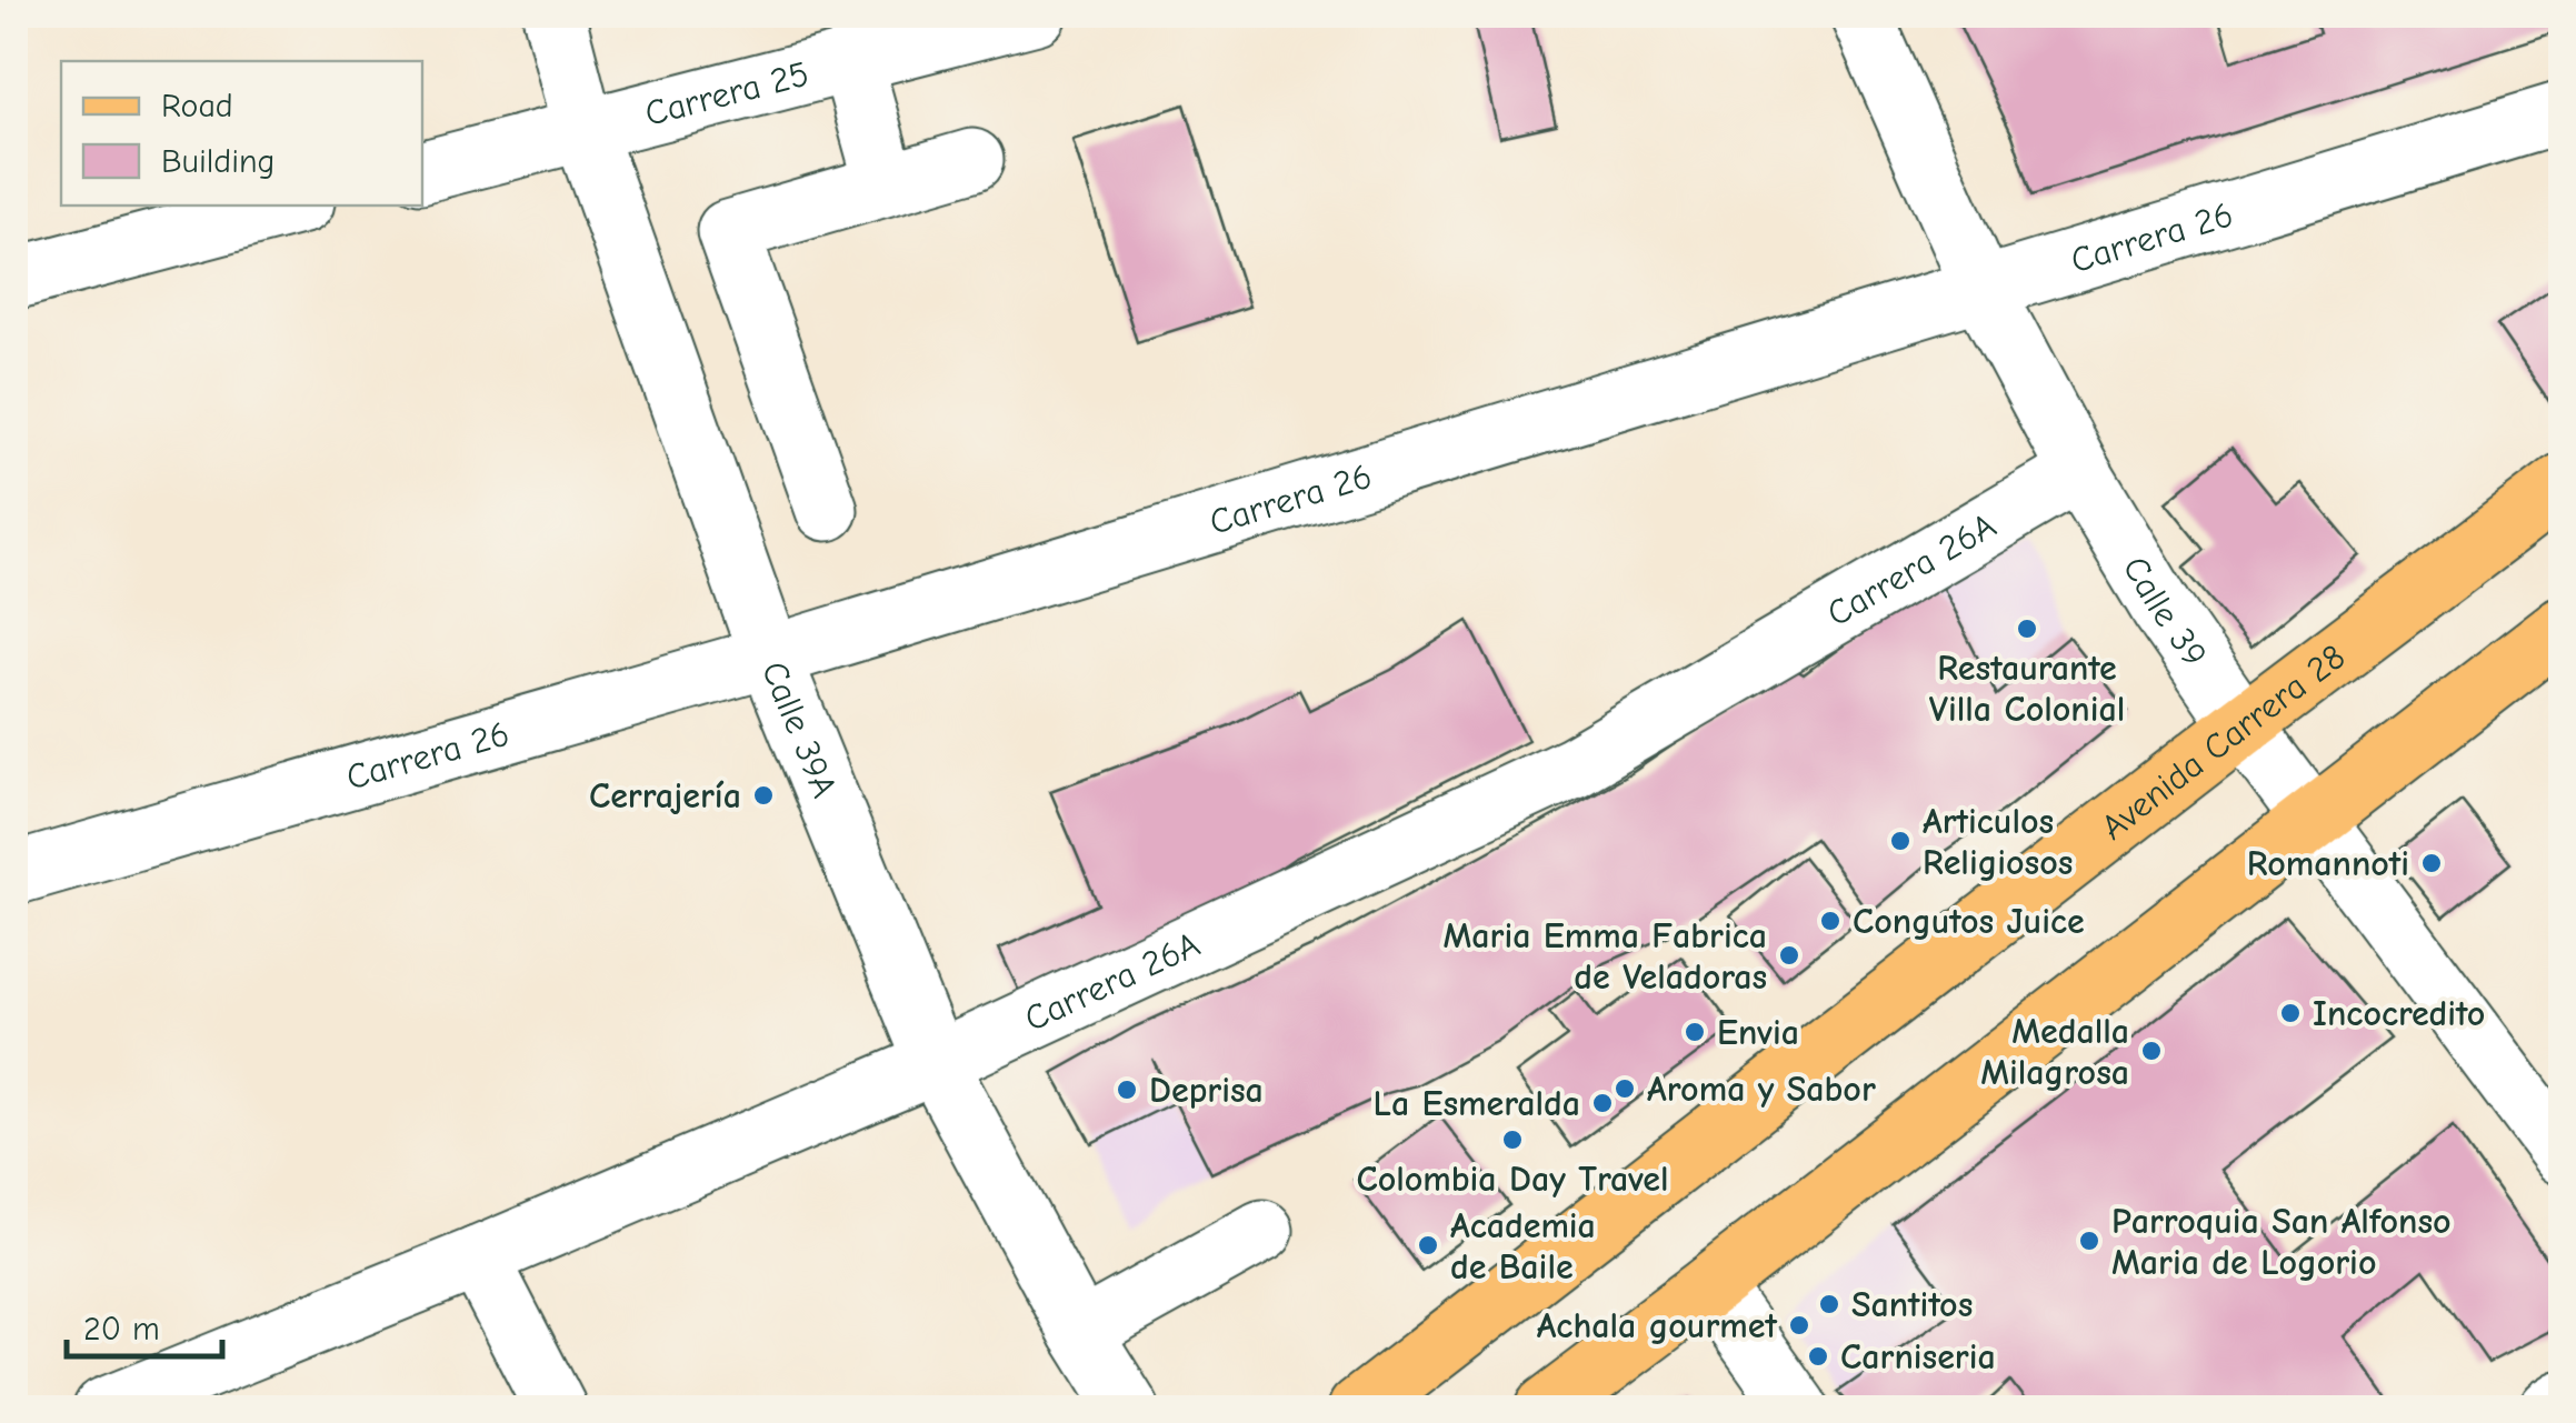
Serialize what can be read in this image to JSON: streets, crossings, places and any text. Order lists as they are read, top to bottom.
{
  "streets": {
    "main road": ["Avenida Carrera 28"],
    "street": [
      "Carrera 25",
      "Carrera 26",
      "Carrera 26A",
      "Calle 39",
      "Calle 39A"
    ]
  },
  "crossings": [
    ["Carrera 25", "Calle 39A"],
    ["Carrera 26", "Calle 39"],
    ["Carrera 26", "Calle 39A"],
    ["Carrera 26A", "Calle 39"],
    ["Carrera 26A", "Calle 39A"],
    ["Calle 39", "Avenida Carrera 28"]
  ],
  "places": [
    "Restaurante Villa Colonial",
    "Cerrajería",
    "Articulos Religiosos",
    "Romannoti",
    "Congutos Juice",
    "Maria Emma Fabrica de Veladoras",
    "Incocredito",
    "Envia",
    "Medalla Milagrosa",
    "Aroma y Sabor",
    "Deprisa",
    "La Esmeralda",
    "Colombia Day Travel",
    "Parroquia San Alfonso Maria de Logorio",
    "Academia de Baile",
    "Santitos",
    "Achala gourmet",
    "Carniseria"
  ],
  "legend": ["Road", "Building"],
  "scale_bar": "20 m"
}
